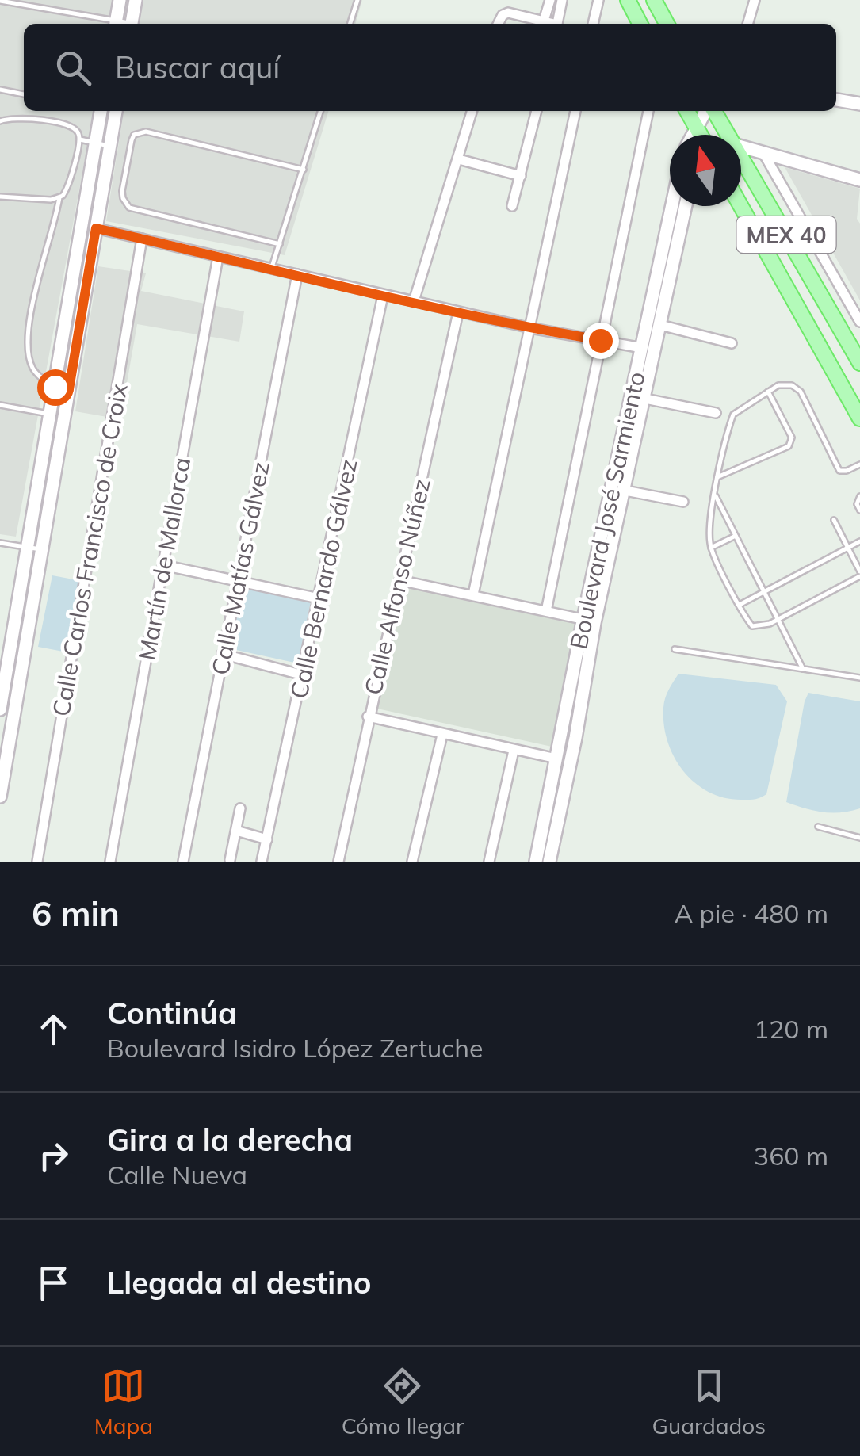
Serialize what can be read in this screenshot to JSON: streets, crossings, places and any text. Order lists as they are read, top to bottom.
{
  "streets": {
    "main road": ["MEX 40"],
    "street": [
      "Boulevard José Sarmiento",
      "Calle Carlos Francisco de Croix",
      "Martín de Mallorca",
      "Calle Matías Gálvez",
      "Calle Bernardo Gálvez",
      "Calle Alfonso Núñez"
    ]
  },
  "north": "top",
  "page": {
    "search": "Buscar aquí",
    "heading": ["6 min", "A pie · 480 m"],
    "list": [
      ["Continúa", "Boulevard Isidro López Zertuche", "120 m"],
      ["Gira a la derecha", "Calle Nueva", "360 m"],
      "Llegada al destino"
    ],
    "nav": ["Mapa", "Cómo llegar", "Guardados"]
  }
}
